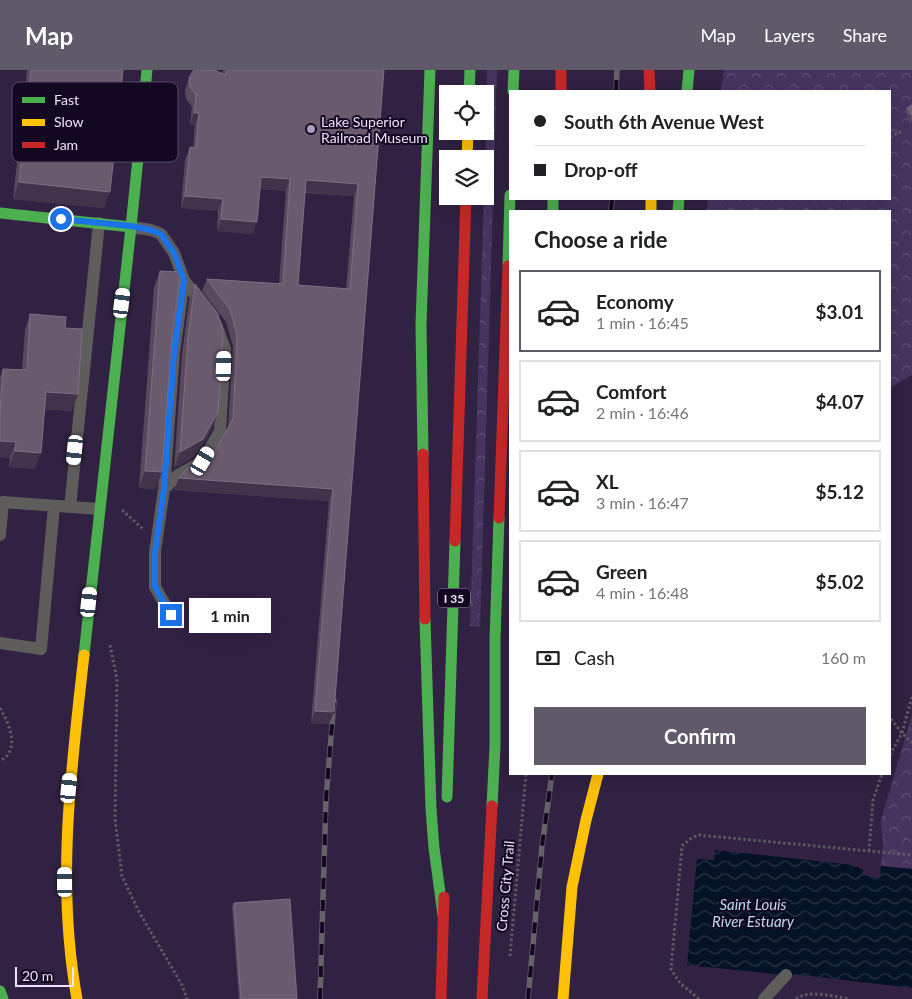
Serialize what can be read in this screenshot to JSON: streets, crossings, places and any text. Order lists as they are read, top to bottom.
{
  "streets": {
    "main road": ["I 35"],
    "path": ["Cross City Trail"]
  },
  "water": ["Saint Louis River Estuary"],
  "places": ["Lake Superior Railroad Museum"],
  "legend": ["Fast", "Slow", "Jam"],
  "scale_bar": "20 m",
  "page": {
    "header": "Map",
    "nav": ["Map", "Layers", "Share"],
    "banner": ["South 6th Avenue West", "Drop-off"],
    "heading": "Choose a ride",
    "list": [
      {
        "name": "Economy",
        "note": "1 min · 16:45",
        "value": "$3.01"
      },
      {
        "name": "Comfort",
        "note": "2 min · 16:46",
        "value": "$4.07"
      },
      {
        "name": "XL",
        "note": "3 min · 16:47",
        "value": "$5.12"
      },
      {
        "name": "Green",
        "note": "4 min · 16:48",
        "value": "$5.02"
      }
    ],
    "bubble": "1 min",
    "pay": ["Cash", "160 m"],
    "buttons": "Confirm",
    "scale": "20 m"
  }
}
